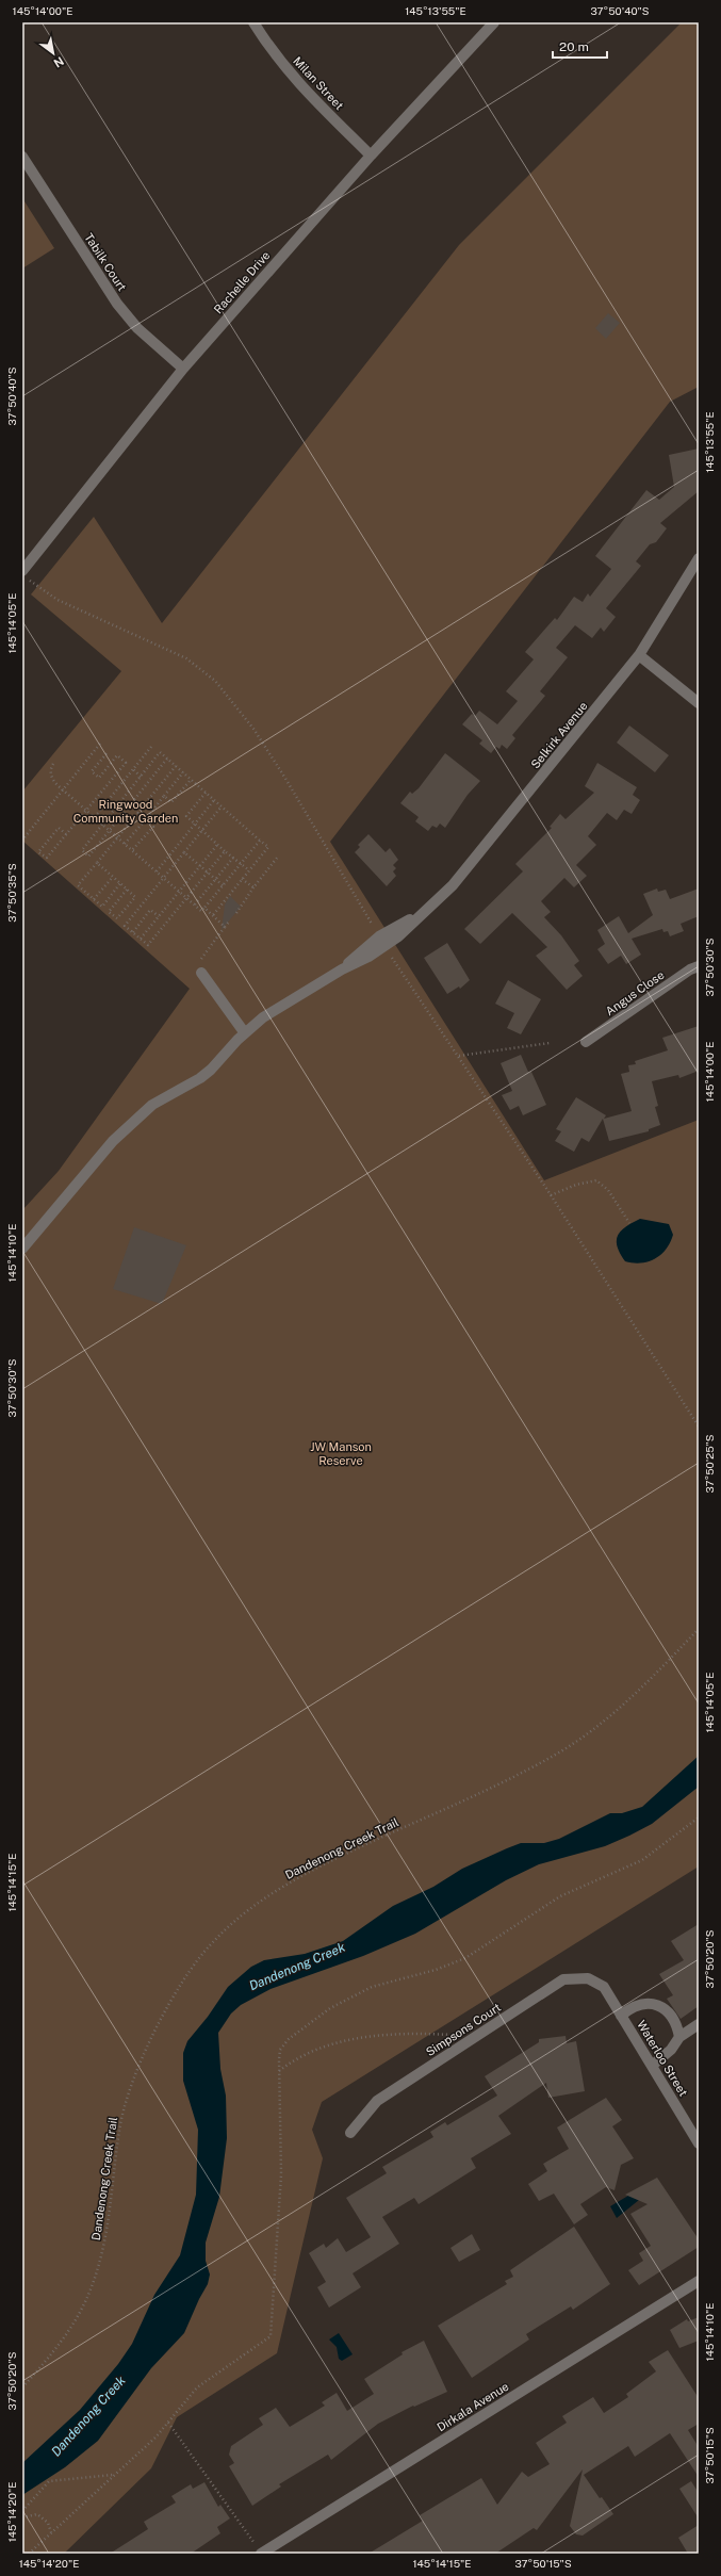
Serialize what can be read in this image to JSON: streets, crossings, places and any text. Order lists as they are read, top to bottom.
{
  "streets": {
    "street": [
      "Milan Street",
      "Tabilk Court",
      "Rachelle Drive",
      "Selkirk Avenue",
      "Angus Close",
      "Simpsons Court",
      "Waterloo Street",
      "Dirkala Avenue"
    ],
    "path": ["Dandenong Creek Trail"]
  },
  "crossings": [
    ["Milan Street", "Rachelle Drive"],
    ["Tabilk Court", "Rachelle Drive"],
    ["Simpsons Court", "Waterloo Street"]
  ],
  "water": ["Dandenong Creek"],
  "parks": ["Ringwood Community Garden", "JW Manson Reserve"],
  "scale_bar": "20 m",
  "north": "bottom right",
  "coordinates": [
    "145°14'00\"E",
    "145°13'55\"E",
    "37°50'40\"S",
    "145°14'05\"E",
    "37°50'35\"S",
    "37°50'30\"S",
    "145°14'10\"E",
    "37°50'25\"S",
    "145°14'15\"E",
    "37°50'20\"S",
    "37°50'15\"S",
    "145°14'20\"E"
  ]
}
